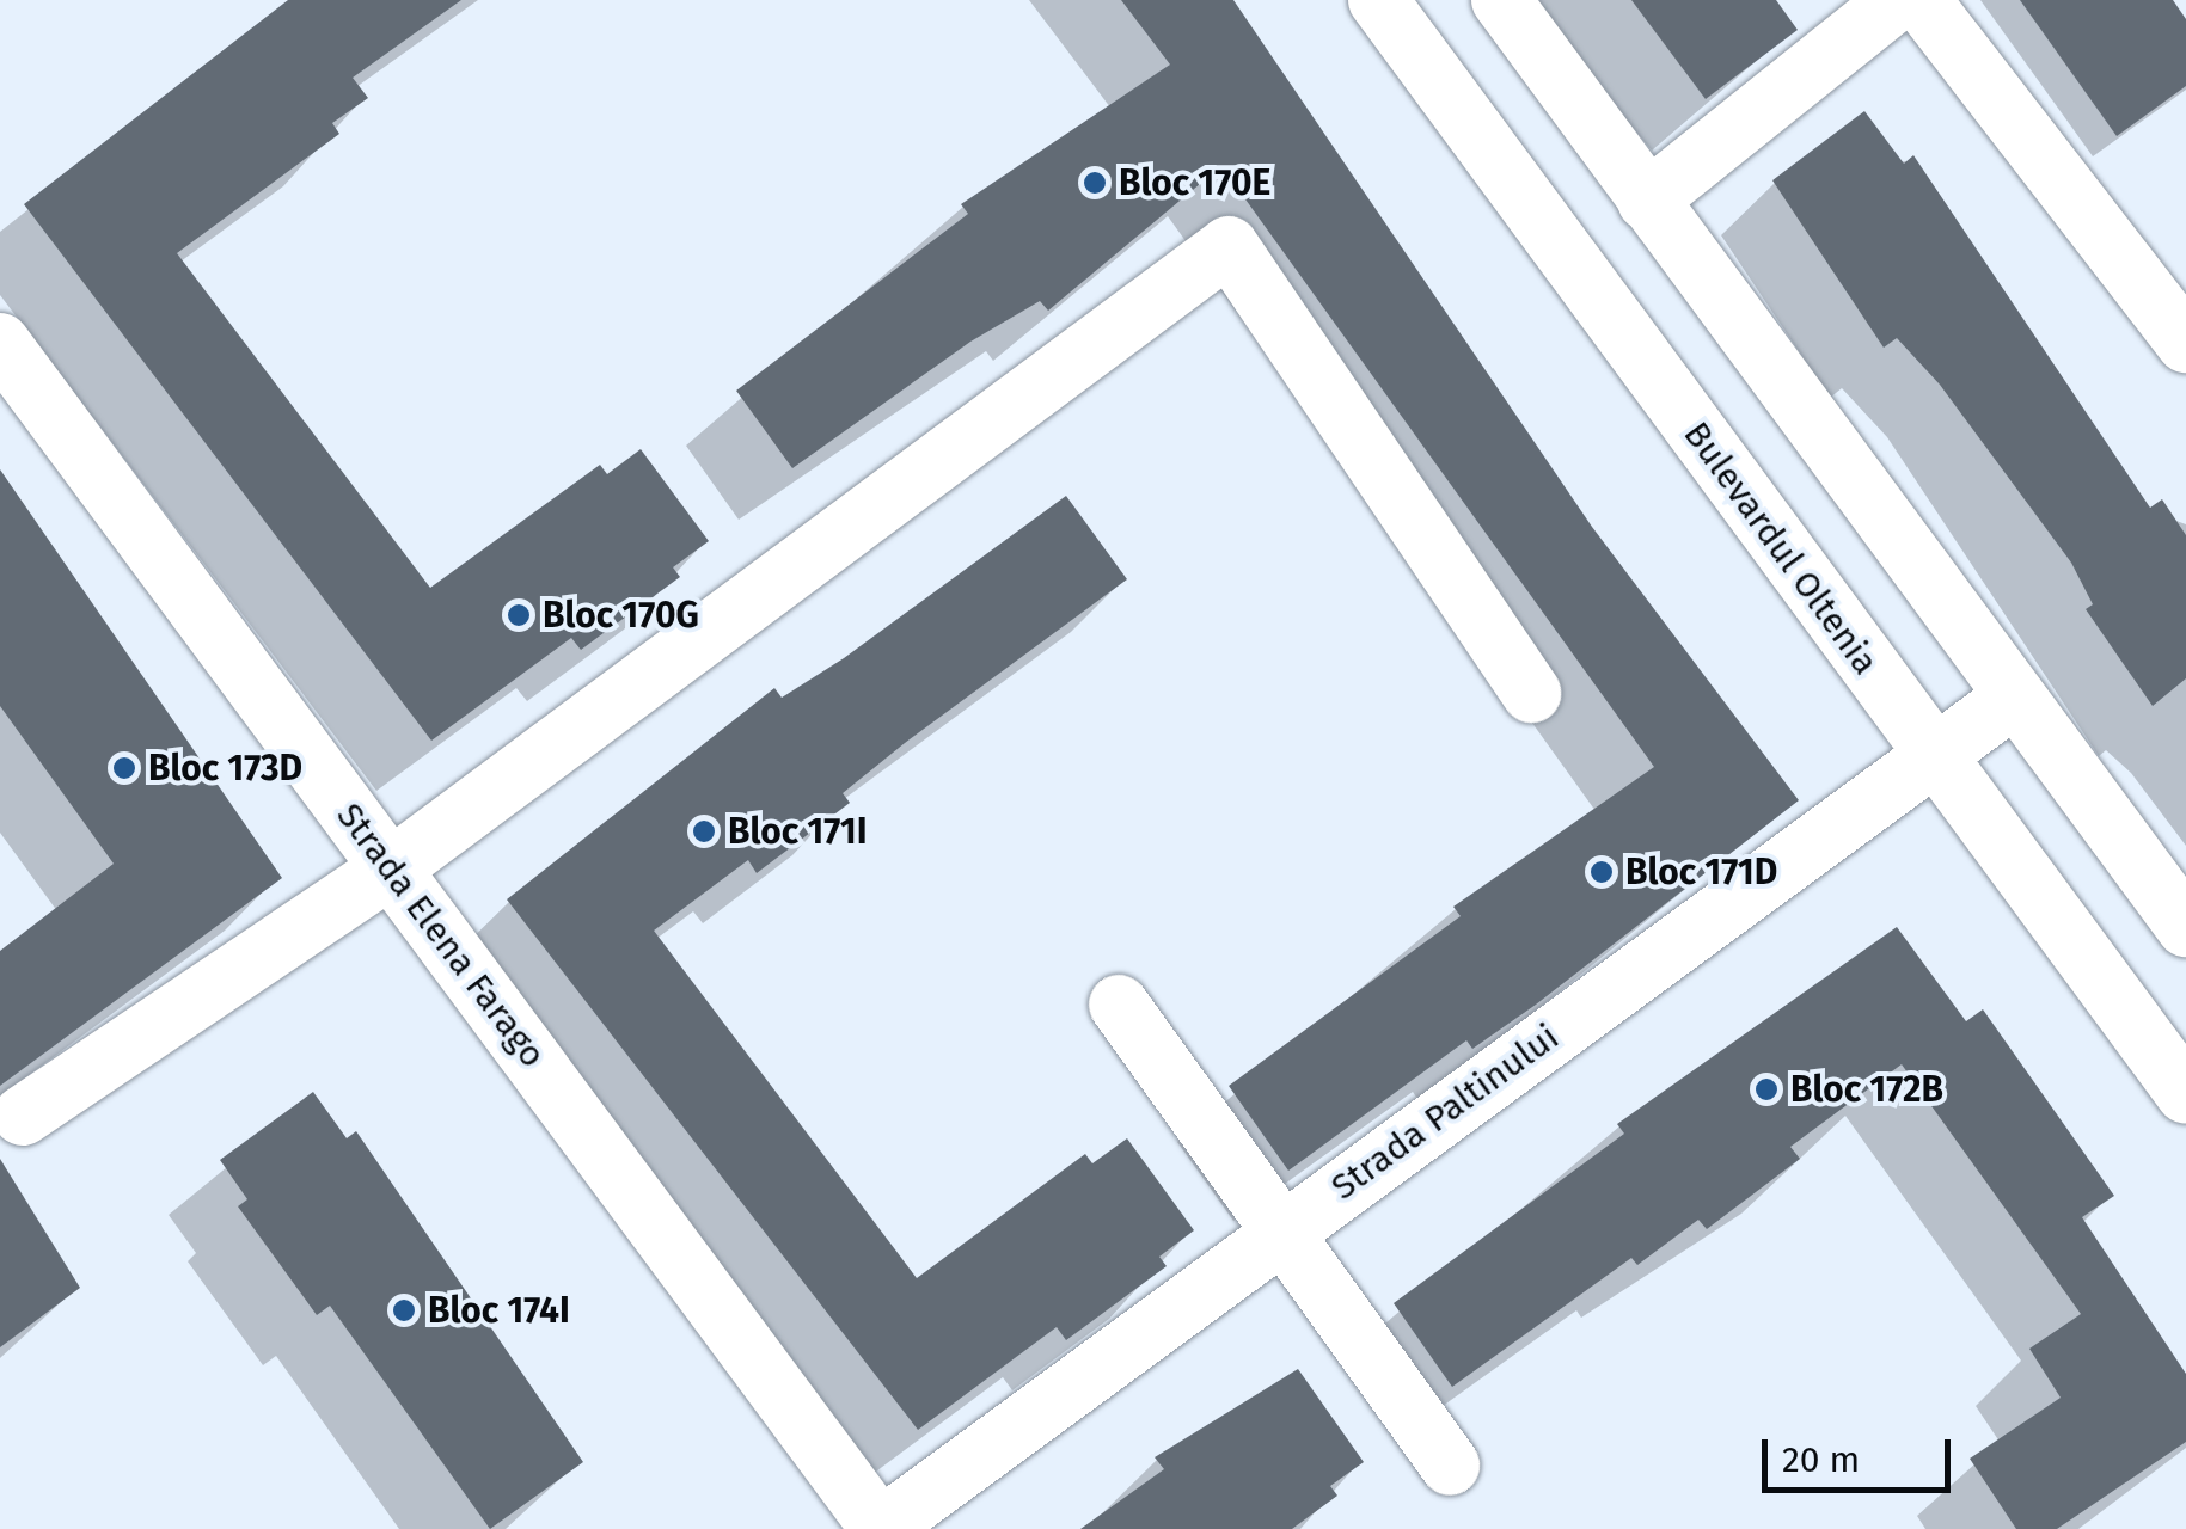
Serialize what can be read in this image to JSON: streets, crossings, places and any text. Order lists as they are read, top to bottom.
{
  "streets": {
    "street": ["Bulevardul Oltenia", "Strada Elena Farago", "Strada Paltinului"]
  },
  "crossings": [
    ["Bulevardul Oltenia", "Strada Paltinului"],
    ["Strada Elena Farago", "Strada Paltinului"]
  ],
  "places": [
    "Bloc 170E",
    "Bloc 170G",
    "Bloc 173D",
    "Bloc 171I",
    "Bloc 171D",
    "Bloc 172B",
    "Bloc 174I"
  ],
  "scale_bar": "20 m"
}
